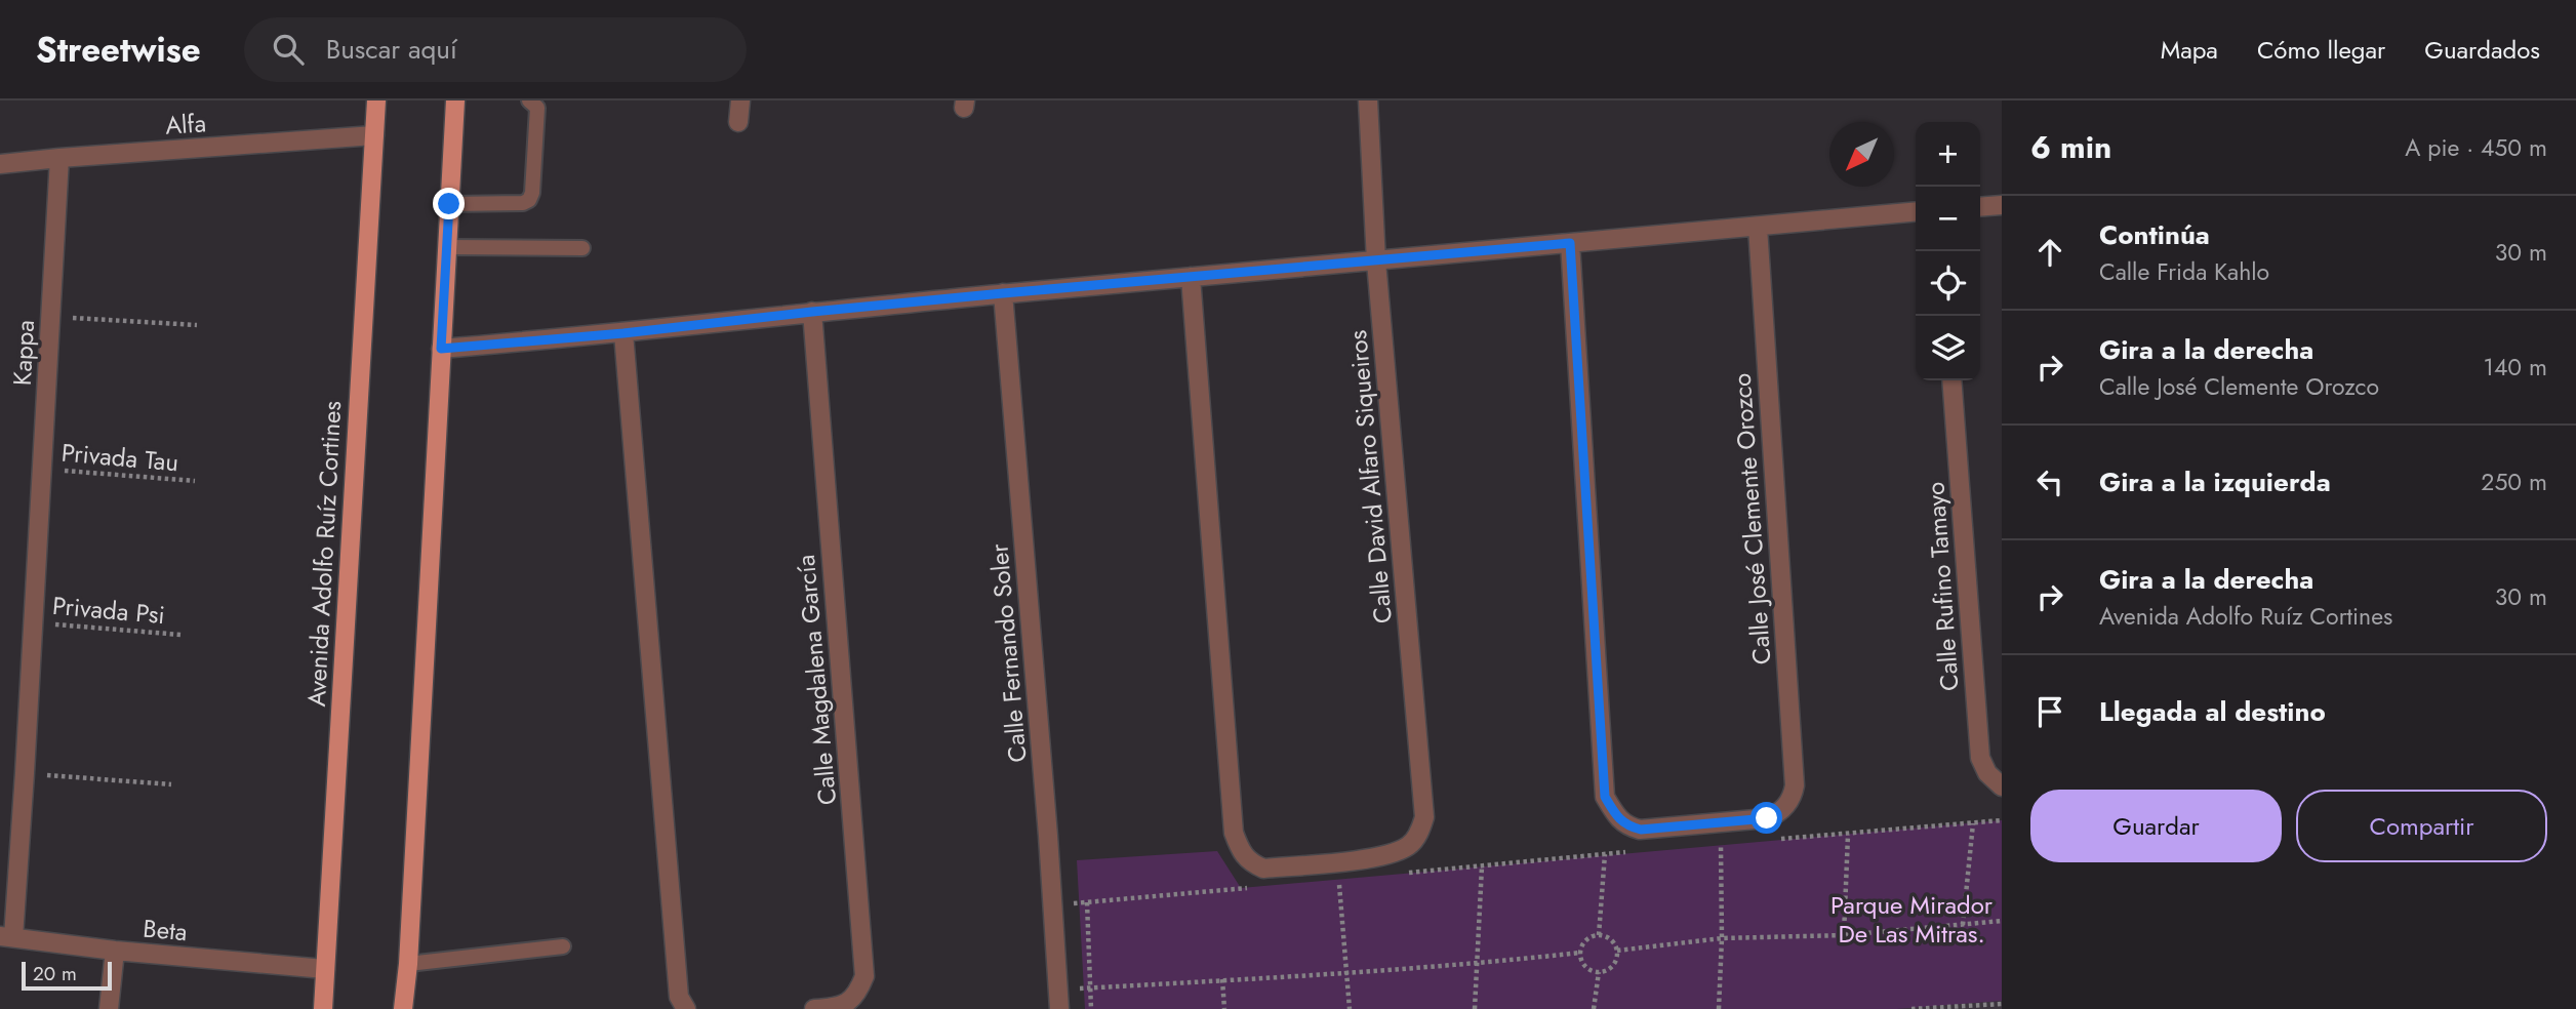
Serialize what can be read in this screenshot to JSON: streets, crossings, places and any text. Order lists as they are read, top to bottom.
{
  "streets": {
    "main road": ["Avenida Adolfo Ruíz Cortines"],
    "street": [
      "Alfa",
      "Kappa",
      "Calle David Alfaro Siqueiros",
      "Calle José Clemente Orozco",
      "Calle Rufino Tamayo",
      "Calle Fernando Soler",
      "Calle Magdalena García",
      "Beta"
    ],
    "path": ["Privada Tau", "Privada Psi"]
  },
  "crossings": [
    ["Alfa", "Kappa"],
    ["Alfa", "Avenida Adolfo Ruíz Cortines"],
    ["Kappa", "Privada Tau"],
    ["Kappa", "Privada Psi"],
    ["Kappa", "Beta"],
    ["Avenida Adolfo Ruíz Cortines", "Beta"]
  ],
  "parks": ["Parque Mirador De Las Mitras."],
  "scale_bar": "20 m",
  "north": "bottom left",
  "page": {
    "header": "Streetwise",
    "search": "Buscar aquí",
    "nav": ["Mapa", "Cómo llegar", "Guardados"],
    "heading": ["6 min", "A pie · 450 m"],
    "map_buttons": ["+", "−"],
    "list": [
      ["Continúa", "Calle Frida Kahlo", "30 m"],
      ["Gira a la derecha", "Calle José Clemente Orozco", "140 m"],
      ["Gira a la izquierda", "250 m"],
      ["Gira a la derecha", "Avenida Adolfo Ruíz Cortines", "30 m"],
      "Llegada al destino"
    ],
    "buttons": ["Guardar", "Compartir"],
    "scale": "20 m"
  }
}
